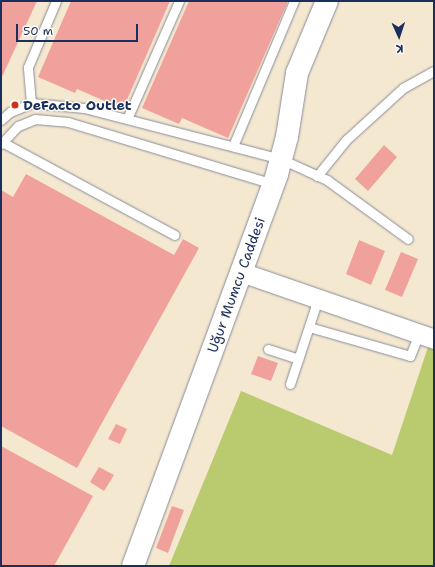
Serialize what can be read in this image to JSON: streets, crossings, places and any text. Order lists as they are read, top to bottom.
{
  "streets": {
    "street": ["Uğur Mumcu Caddesi"]
  },
  "places": ["DeFacto Outlet"],
  "scale_bar": "50 m",
  "north": "bottom"
}
